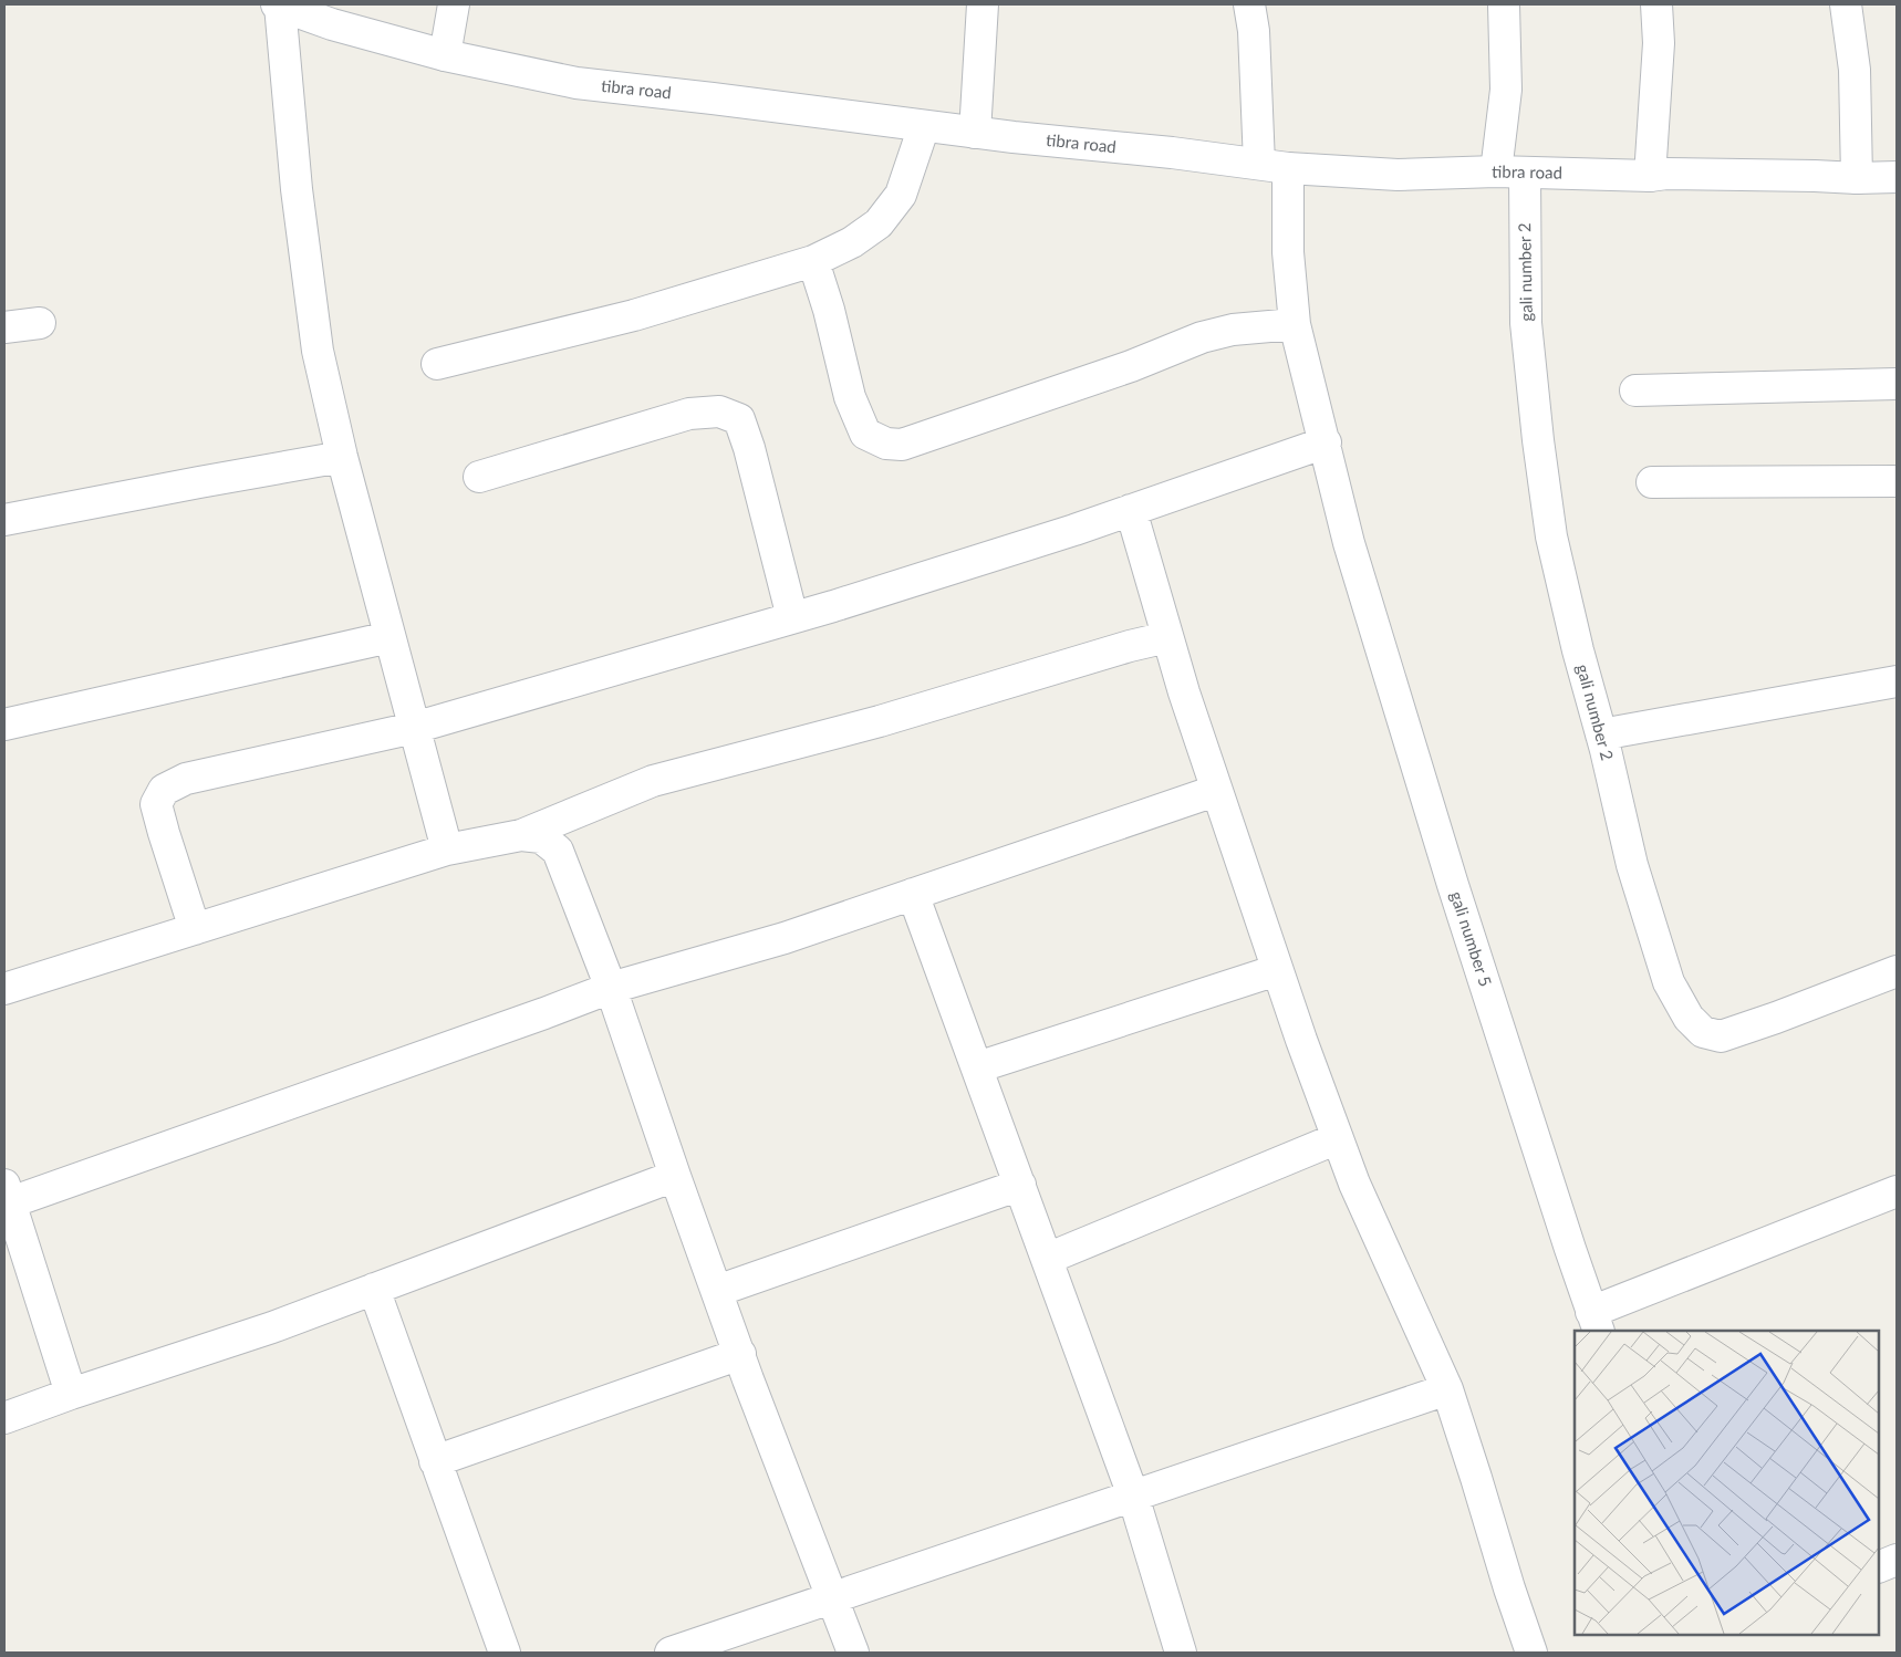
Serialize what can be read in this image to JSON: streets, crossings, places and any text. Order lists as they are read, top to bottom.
{
  "streets": {
    "street": ["tibra road", "gali number 2", "gali number 5"]
  },
  "crossings": [
    ["tibra road", "gali number 2"],
    ["tibra road", "gali number 5"]
  ]
}
